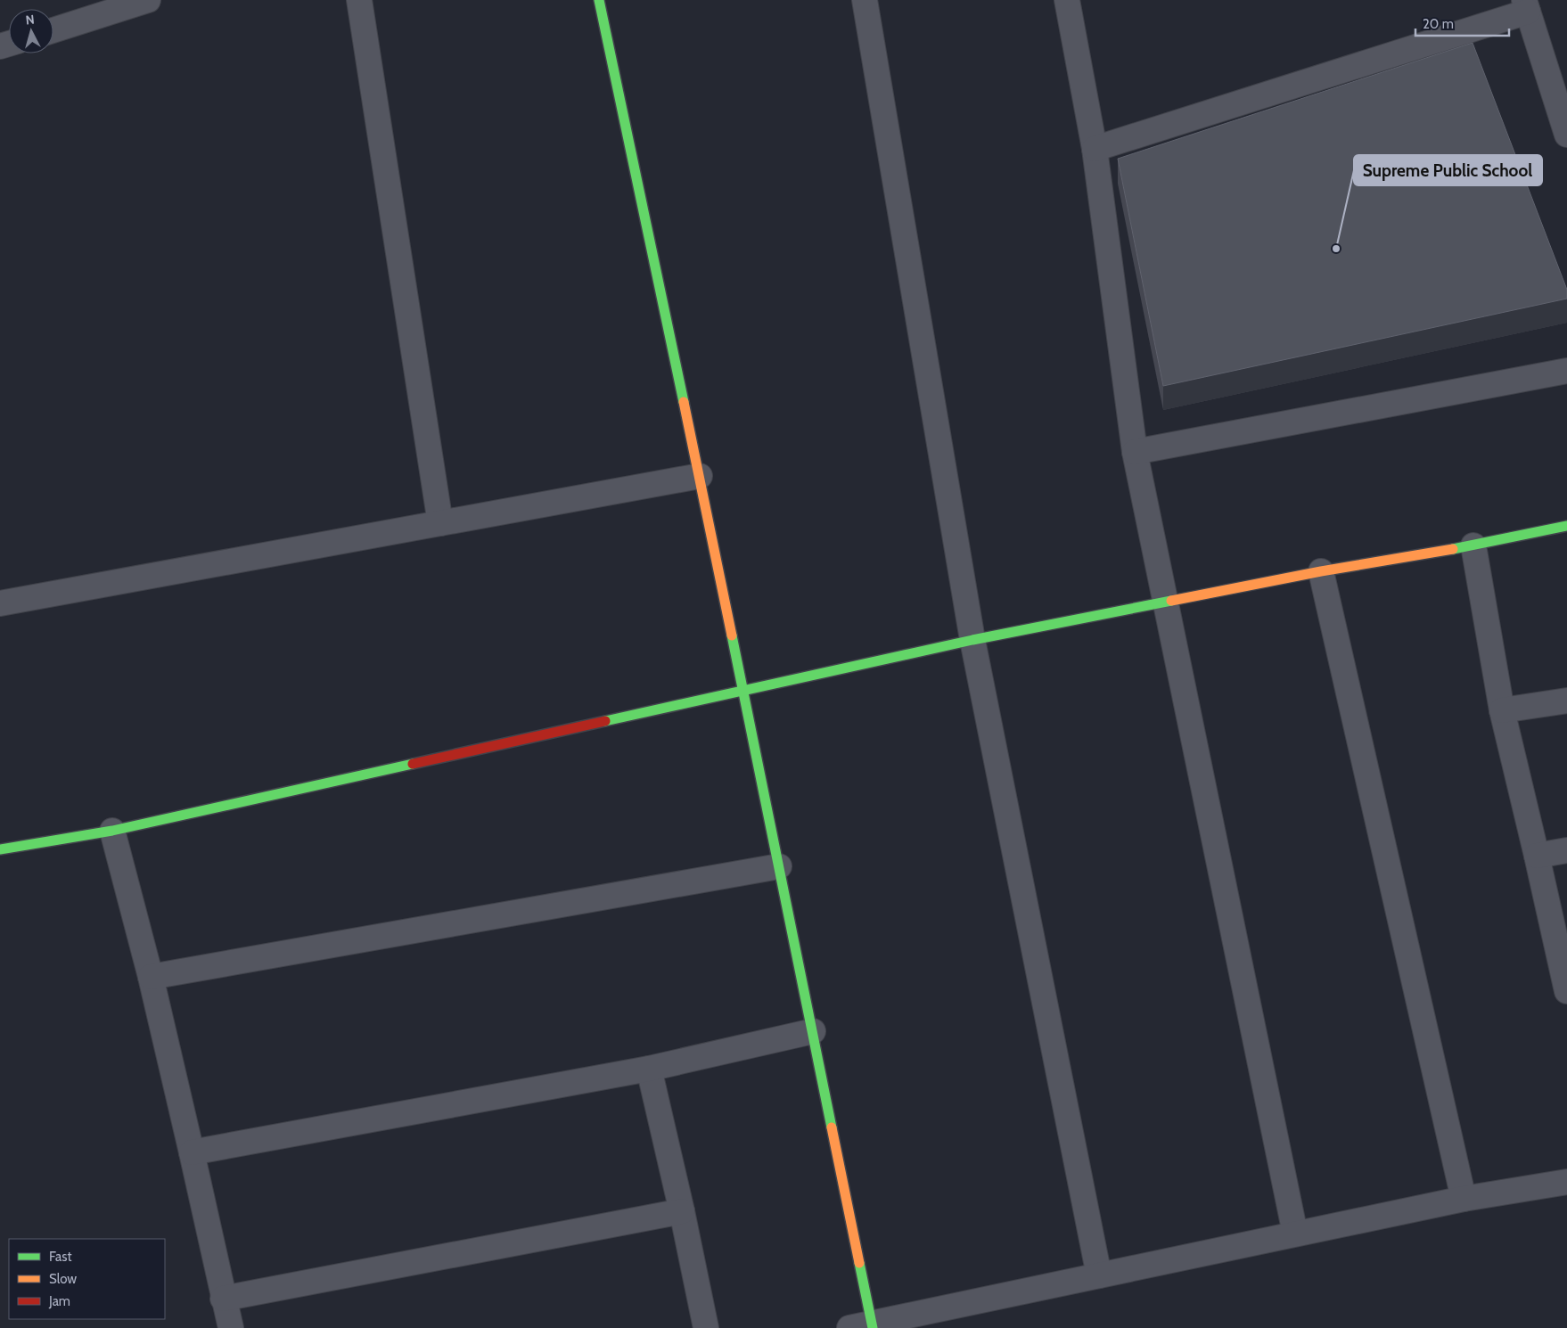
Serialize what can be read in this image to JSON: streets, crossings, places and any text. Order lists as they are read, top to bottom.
{
  "places": ["Supreme Public School"],
  "legend": ["Fast", "Slow", "Jam"],
  "scale_bar": "20 m",
  "north": "top"
}
